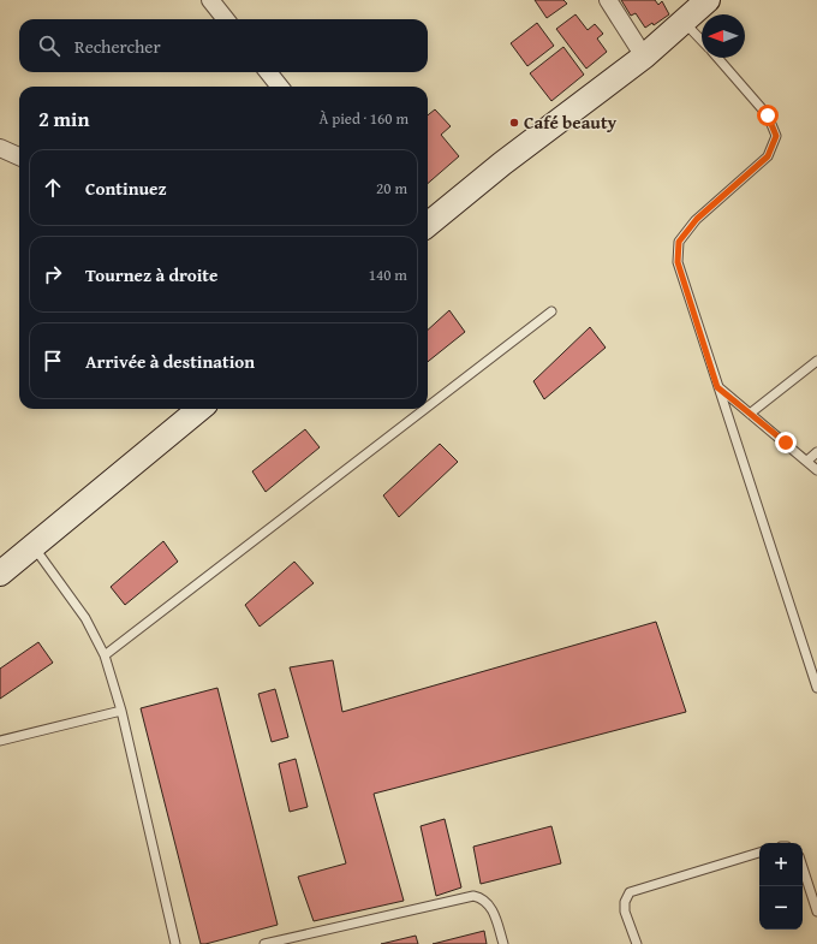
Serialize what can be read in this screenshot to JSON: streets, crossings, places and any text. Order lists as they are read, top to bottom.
{
  "places": ["Café beauty"],
  "north": "left",
  "page": {
    "search": "Rechercher",
    "heading": ["2 min", "À pied · 160 m"],
    "list": [
      ["Continuez", "20 m"],
      ["Tournez à droite", "140 m"],
      "Arrivée à destination"
    ],
    "map_buttons": ["+", "−"]
  }
}
